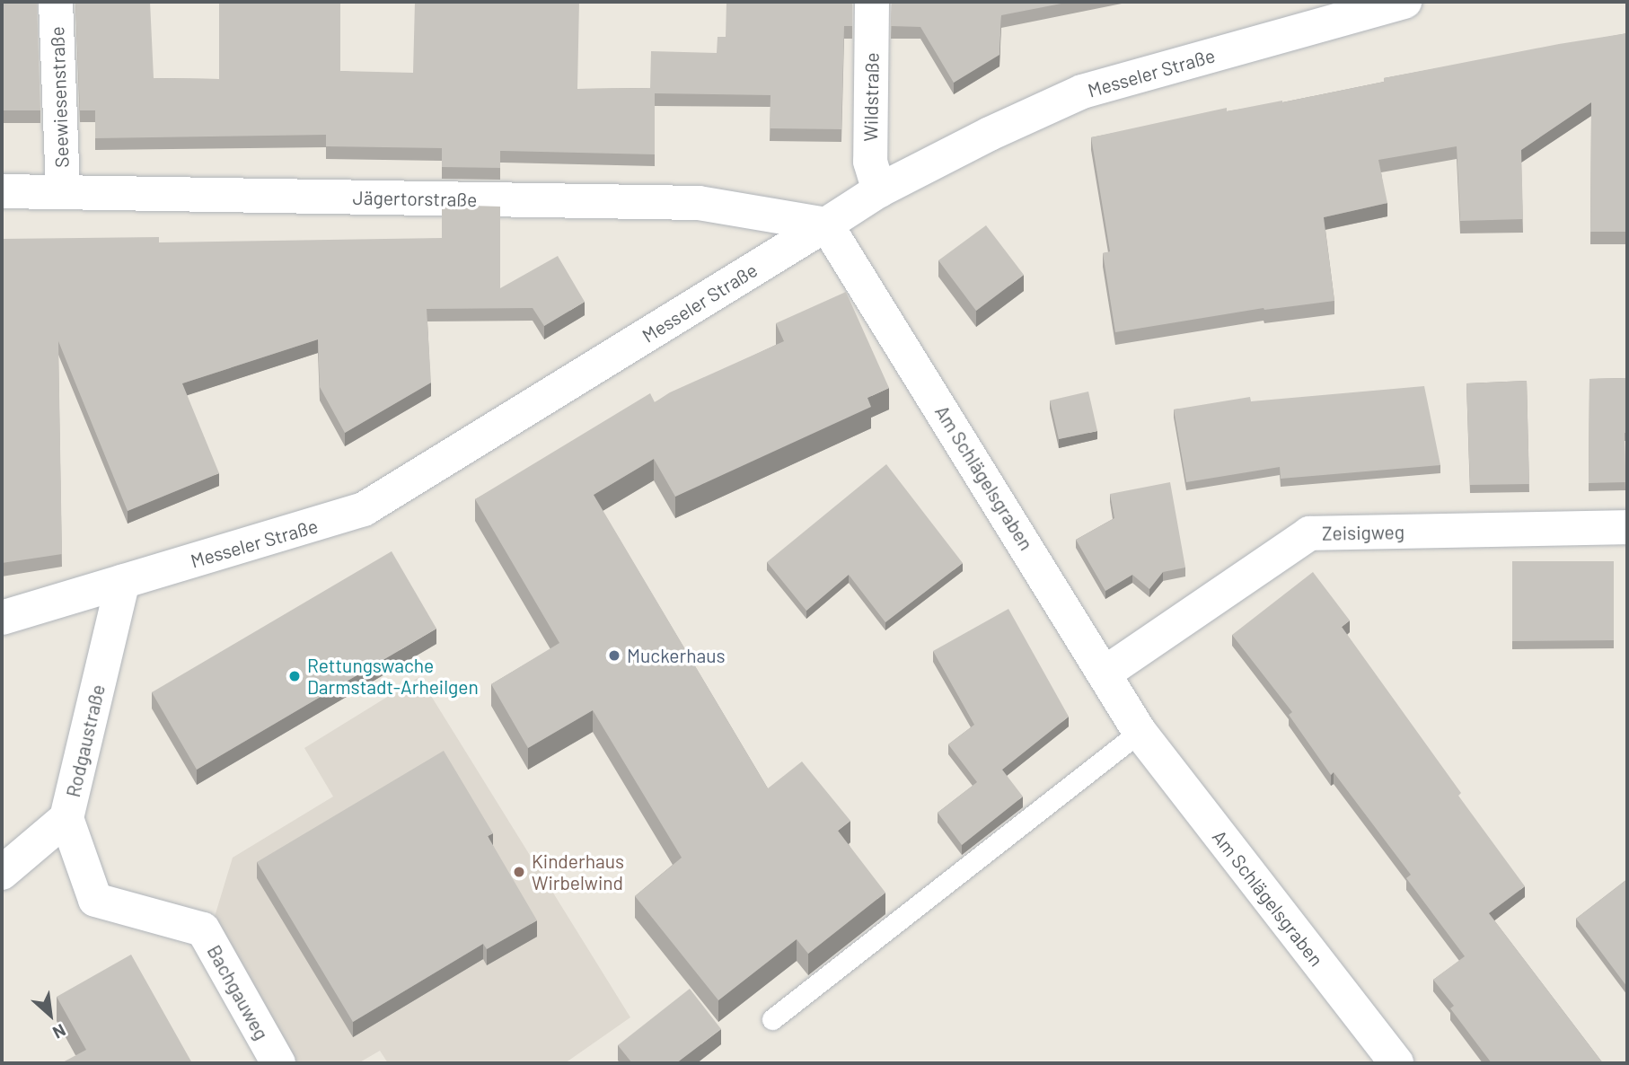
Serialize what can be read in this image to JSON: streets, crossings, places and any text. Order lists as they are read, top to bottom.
{
  "streets": {
    "street": [
      "Messeler Straße",
      "Seewiesenstraße",
      "Wildstraße",
      "Jägertorstraße",
      "Am Schlägelsgraben",
      "Zeisigweg",
      "Rodgaustraße",
      "Bachgauweg"
    ]
  },
  "crossings": [
    ["Messeler Straße", "Wildstraße"],
    ["Messeler Straße", "Jägertorstraße"],
    ["Messeler Straße", "Am Schlägelsgraben"],
    ["Messeler Straße", "Rodgaustraße"],
    ["Seewiesenstraße", "Jägertorstraße"],
    ["Jägertorstraße", "Am Schlägelsgraben"],
    ["Am Schlägelsgraben", "Zeisigweg"],
    ["Rodgaustraße", "Bachgauweg"]
  ],
  "places": ["Muckerhaus", "Rettungswache Darmstadt-Arheilgen", "Kinderhaus Wirbelwind"],
  "north": "bottom right"
}
